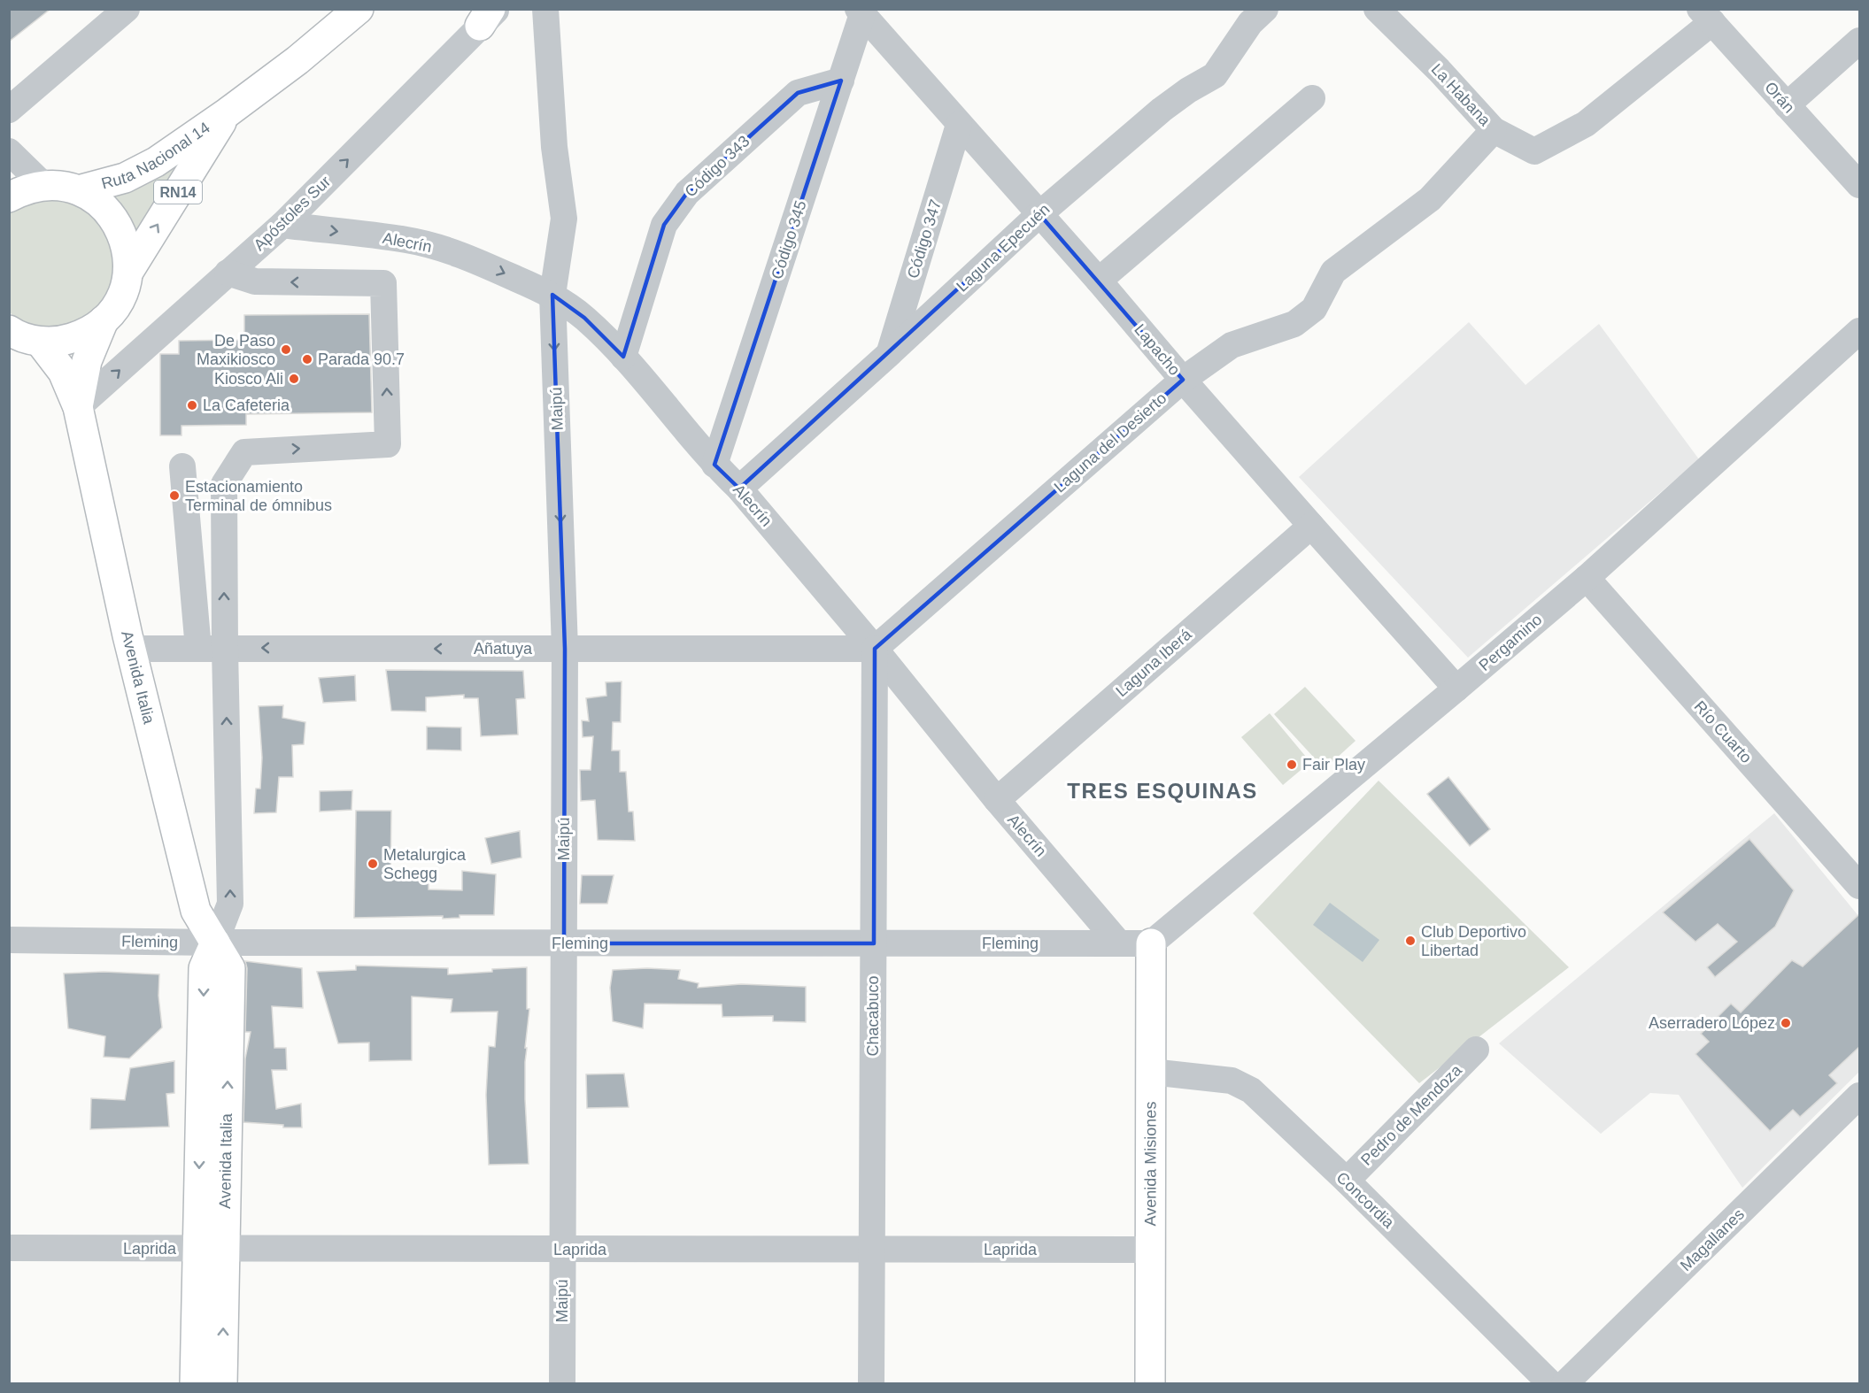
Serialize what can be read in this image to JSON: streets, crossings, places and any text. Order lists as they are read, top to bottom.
{
  "streets": {
    "main road": [
      "Ruta Nacional 14",
      "RN14",
      "Avenida Italia",
      "Avenida Misiones"
    ],
    "street": [
      "La Habana",
      "Orán",
      "Código 343",
      "Apóstoles Sur",
      "Código 347",
      "Código 345",
      "Alecrín",
      "Laguna Epecuén",
      "Lapacho",
      "Maipú",
      "Laguna del Desierto",
      "Pergamino",
      "Añatuya",
      "Laguna Iberá",
      "Río Cuarto",
      "Fleming",
      "Chacabuco",
      "Pedro de Mendoza",
      "Concordia",
      "Magallanes",
      "Laprida"
    ]
  },
  "crossings": [
    ["La Habana", "Orán"],
    ["La Habana", "Laguna del Desierto"],
    ["Ruta Nacional 14", "Avenida Italia"],
    ["Código 343", "Código 345"],
    ["Código 343", "Alecrín"],
    ["Apóstoles Sur", "Alecrín"],
    ["Apóstoles Sur", "Avenida Italia"],
    ["Código 347", "Laguna Epecuén"],
    ["Código 347", "Lapacho"],
    ["Código 345", "Alecrín"],
    ["Código 345", "Lapacho"],
    ["Alecrín", "Laguna Epecuén"],
    ["Alecrín", "Maipú"],
    ["Alecrín", "Laguna del Desierto"],
    ["Alecrín", "Añatuya"],
    ["Alecrín", "Laguna Iberá"],
    ["Alecrín", "Fleming"],
    ["Alecrín", "Chacabuco"],
    ["Laguna Epecuén", "Lapacho"],
    ["Lapacho", "Laguna del Desierto"],
    ["Lapacho", "Pergamino"],
    ["Lapacho", "Laguna Iberá"],
    ["Maipú", "Añatuya"],
    ["Maipú", "Fleming"],
    ["Maipú", "Laprida"],
    ["Laguna del Desierto", "Añatuya"],
    ["Laguna del Desierto", "Chacabuco"],
    ["Pergamino", "Río Cuarto"],
    ["Pergamino", "Fleming"],
    ["Pergamino", "Avenida Misiones"],
    ["Añatuya", "Avenida Italia"],
    ["Añatuya", "Chacabuco"],
    ["Avenida Italia", "Fleming"],
    ["Avenida Italia", "Laprida"],
    ["Fleming", "Chacabuco"],
    ["Fleming", "Avenida Misiones"],
    ["Chacabuco", "Laprida"],
    ["Pedro de Mendoza", "Concordia"],
    ["Avenida Misiones", "Concordia"],
    ["Avenida Misiones", "Laprida"]
  ],
  "one_way": ["Apóstoles Sur", "Añatuya"],
  "districts": ["TRES ESQUINAS"],
  "places": [
    "De Paso Maxikiosco",
    "Parada 90.7",
    "Kiosco Ali",
    "La Cafeteria",
    "Estacionamiento Terminal de ómnibus",
    "Fair Play",
    "Metalurgica Schegg",
    "Club Deportivo Libertad",
    "Aserradero López"
  ]
}
